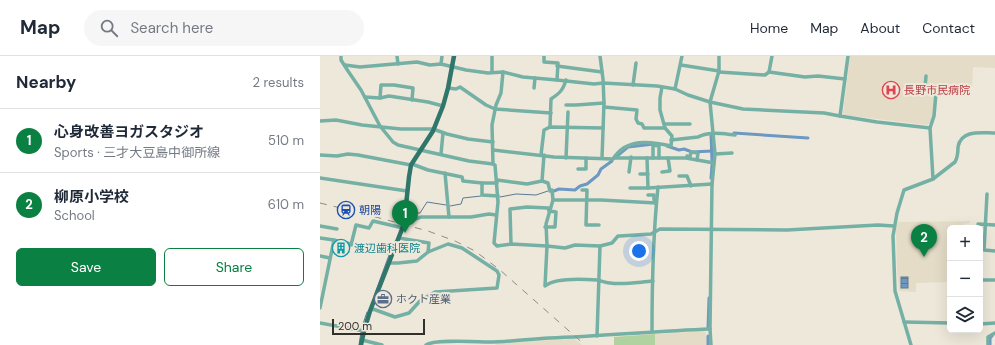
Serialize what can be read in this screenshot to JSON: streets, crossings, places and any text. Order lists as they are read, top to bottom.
{
  "places": {
    "hospital": ["長野市民病院"],
    "station": ["朝陽"],
    "building": ["渡辺歯科医院"],
    "office": ["ホクト産業"]
  },
  "scale_bar": "200 m",
  "page": {
    "header": "Map",
    "search": "Search here",
    "nav": [
      "Home",
      "Map",
      "About",
      "Contact"
    ],
    "heading": ["Nearby", "2 results"],
    "list": [
      {
        "mark": "1",
        "name": "心身改善ヨガスタジオ",
        "note": "Sports · 三才大豆島中御所線",
        "value": "510 m"
      },
      {
        "mark": "2",
        "name": "柳原小学校",
        "note": "School",
        "value": "610 m"
      }
    ],
    "pins": ["1", "2"],
    "map_buttons": ["+", "−"],
    "buttons": ["Save", "Share"],
    "scale": "200 m"
  }
}
